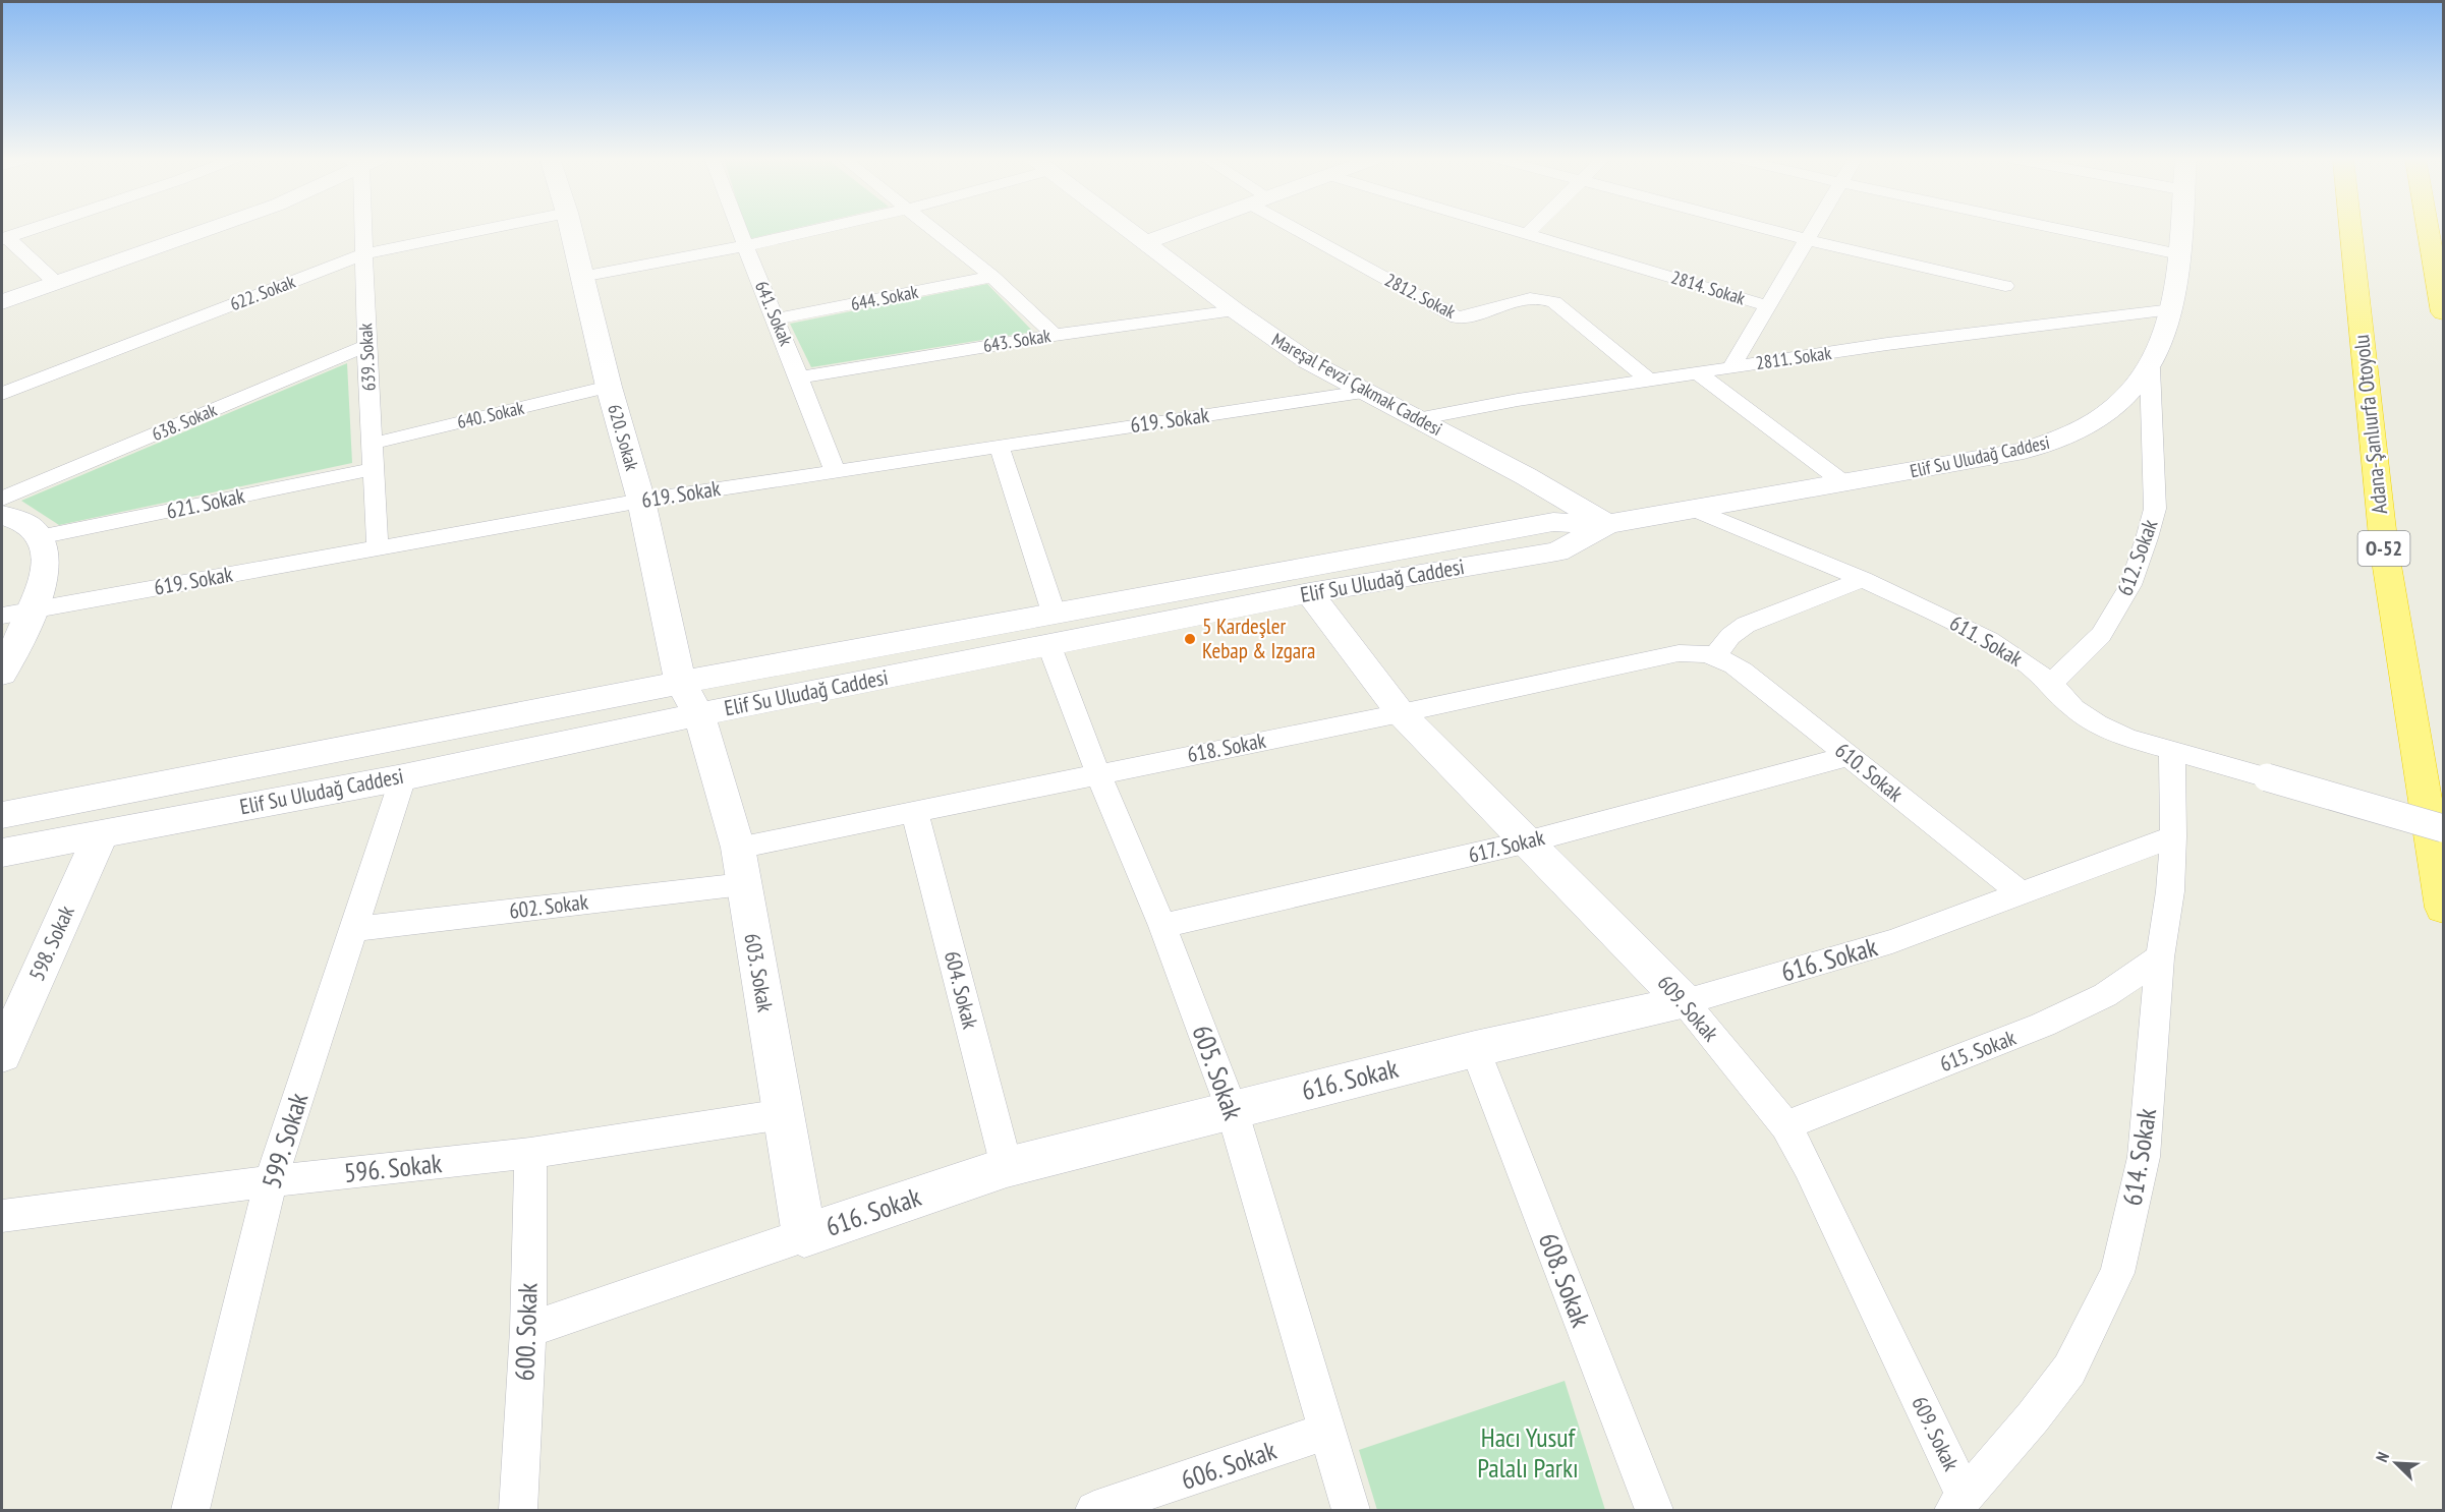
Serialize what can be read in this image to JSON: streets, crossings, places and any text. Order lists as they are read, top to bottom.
{
  "streets": {
    "highway": ["Adana-Şanlıurfa Otoyolu", "O-52"],
    "main road": [
      "Mareşal Fevzi Çakmak Caddesi",
      "620. Sokak",
      "Elif Su Uludağ Caddesi",
      "598. Sokak",
      "616. Sokak",
      "603. Sokak",
      "609. Sokak"
    ],
    "street": [
      "2814. Sokak",
      "622. Sokak",
      "2812. Sokak",
      "644. Sokak",
      "641. Sokak",
      "643. Sokak",
      "639. Sokak",
      "2811. Sokak",
      "640. Sokak",
      "619. Sokak",
      "638. Sokak",
      "621. Sokak",
      "612. Sokak",
      "611. Sokak",
      "618. Sokak",
      "610. Sokak",
      "617. Sokak",
      "602. Sokak",
      "604. Sokak",
      "615. Sokak",
      "605. Sokak",
      "599. Sokak",
      "614. Sokak",
      "596. Sokak",
      "608. Sokak",
      "600. Sokak",
      "606. Sokak"
    ]
  },
  "crossings": [
    ["622. Sokak", "639. Sokak"],
    ["2812. Sokak", "2811. Sokak"],
    ["644. Sokak", "641. Sokak"],
    ["641. Sokak", "643. Sokak"],
    ["641. Sokak", "619. Sokak"],
    ["643. Sokak", "Mareşal Fevzi Çakmak Caddesi"],
    ["639. Sokak", "640. Sokak"],
    ["639. Sokak", "619. Sokak"],
    ["639. Sokak", "638. Sokak"],
    ["639. Sokak", "621. Sokak"],
    ["2811. Sokak", "Mareşal Fevzi Çakmak Caddesi"],
    ["2811. Sokak", "Elif Su Uludağ Caddesi"],
    ["Mareşal Fevzi Çakmak Caddesi", "619. Sokak"],
    ["Mareşal Fevzi Çakmak Caddesi", "Elif Su Uludağ Caddesi"],
    ["640. Sokak", "620. Sokak"],
    ["619. Sokak", "620. Sokak"],
    ["620. Sokak", "Elif Su Uludağ Caddesi"],
    ["620. Sokak", "603. Sokak"],
    ["Elif Su Uludağ Caddesi", "612. Sokak"],
    ["Elif Su Uludağ Caddesi", "611. Sokak"],
    ["Elif Su Uludağ Caddesi", "598. Sokak"],
    ["Elif Su Uludağ Caddesi", "603. Sokak"],
    ["Elif Su Uludağ Caddesi", "609. Sokak"],
    ["Elif Su Uludağ Caddesi", "605. Sokak"],
    ["Elif Su Uludağ Caddesi", "599. Sokak"],
    ["612. Sokak", "611. Sokak"],
    ["611. Sokak", "614. Sokak"],
    ["618. Sokak", "610. Sokak"],
    ["618. Sokak", "602. Sokak"],
    ["618. Sokak", "603. Sokak"],
    ["618. Sokak", "604. Sokak"],
    ["618. Sokak", "609. Sokak"],
    ["618. Sokak", "605. Sokak"],
    ["610. Sokak", "617. Sokak"],
    ["610. Sokak", "616. Sokak"],
    ["617. Sokak", "609. Sokak"],
    ["617. Sokak", "605. Sokak"],
    ["602. Sokak", "603. Sokak"],
    ["602. Sokak", "599. Sokak"],
    ["616. Sokak", "603. Sokak"],
    ["616. Sokak", "604. Sokak"],
    ["616. Sokak", "609. Sokak"],
    ["616. Sokak", "605. Sokak"],
    ["616. Sokak", "614. Sokak"],
    ["616. Sokak", "608. Sokak"],
    ["616. Sokak", "600. Sokak"],
    ["603. Sokak", "596. Sokak"],
    ["609. Sokak", "615. Sokak"],
    ["609. Sokak", "614. Sokak"],
    ["615. Sokak", "614. Sokak"],
    ["605. Sokak", "606. Sokak"],
    ["599. Sokak", "596. Sokak"],
    ["596. Sokak", "600. Sokak"]
  ],
  "parks": ["Hacı Yusuf Palalı Parkı"],
  "places": ["5 Kardeşler Kebap & Izgara"],
  "north": "top left"
}
